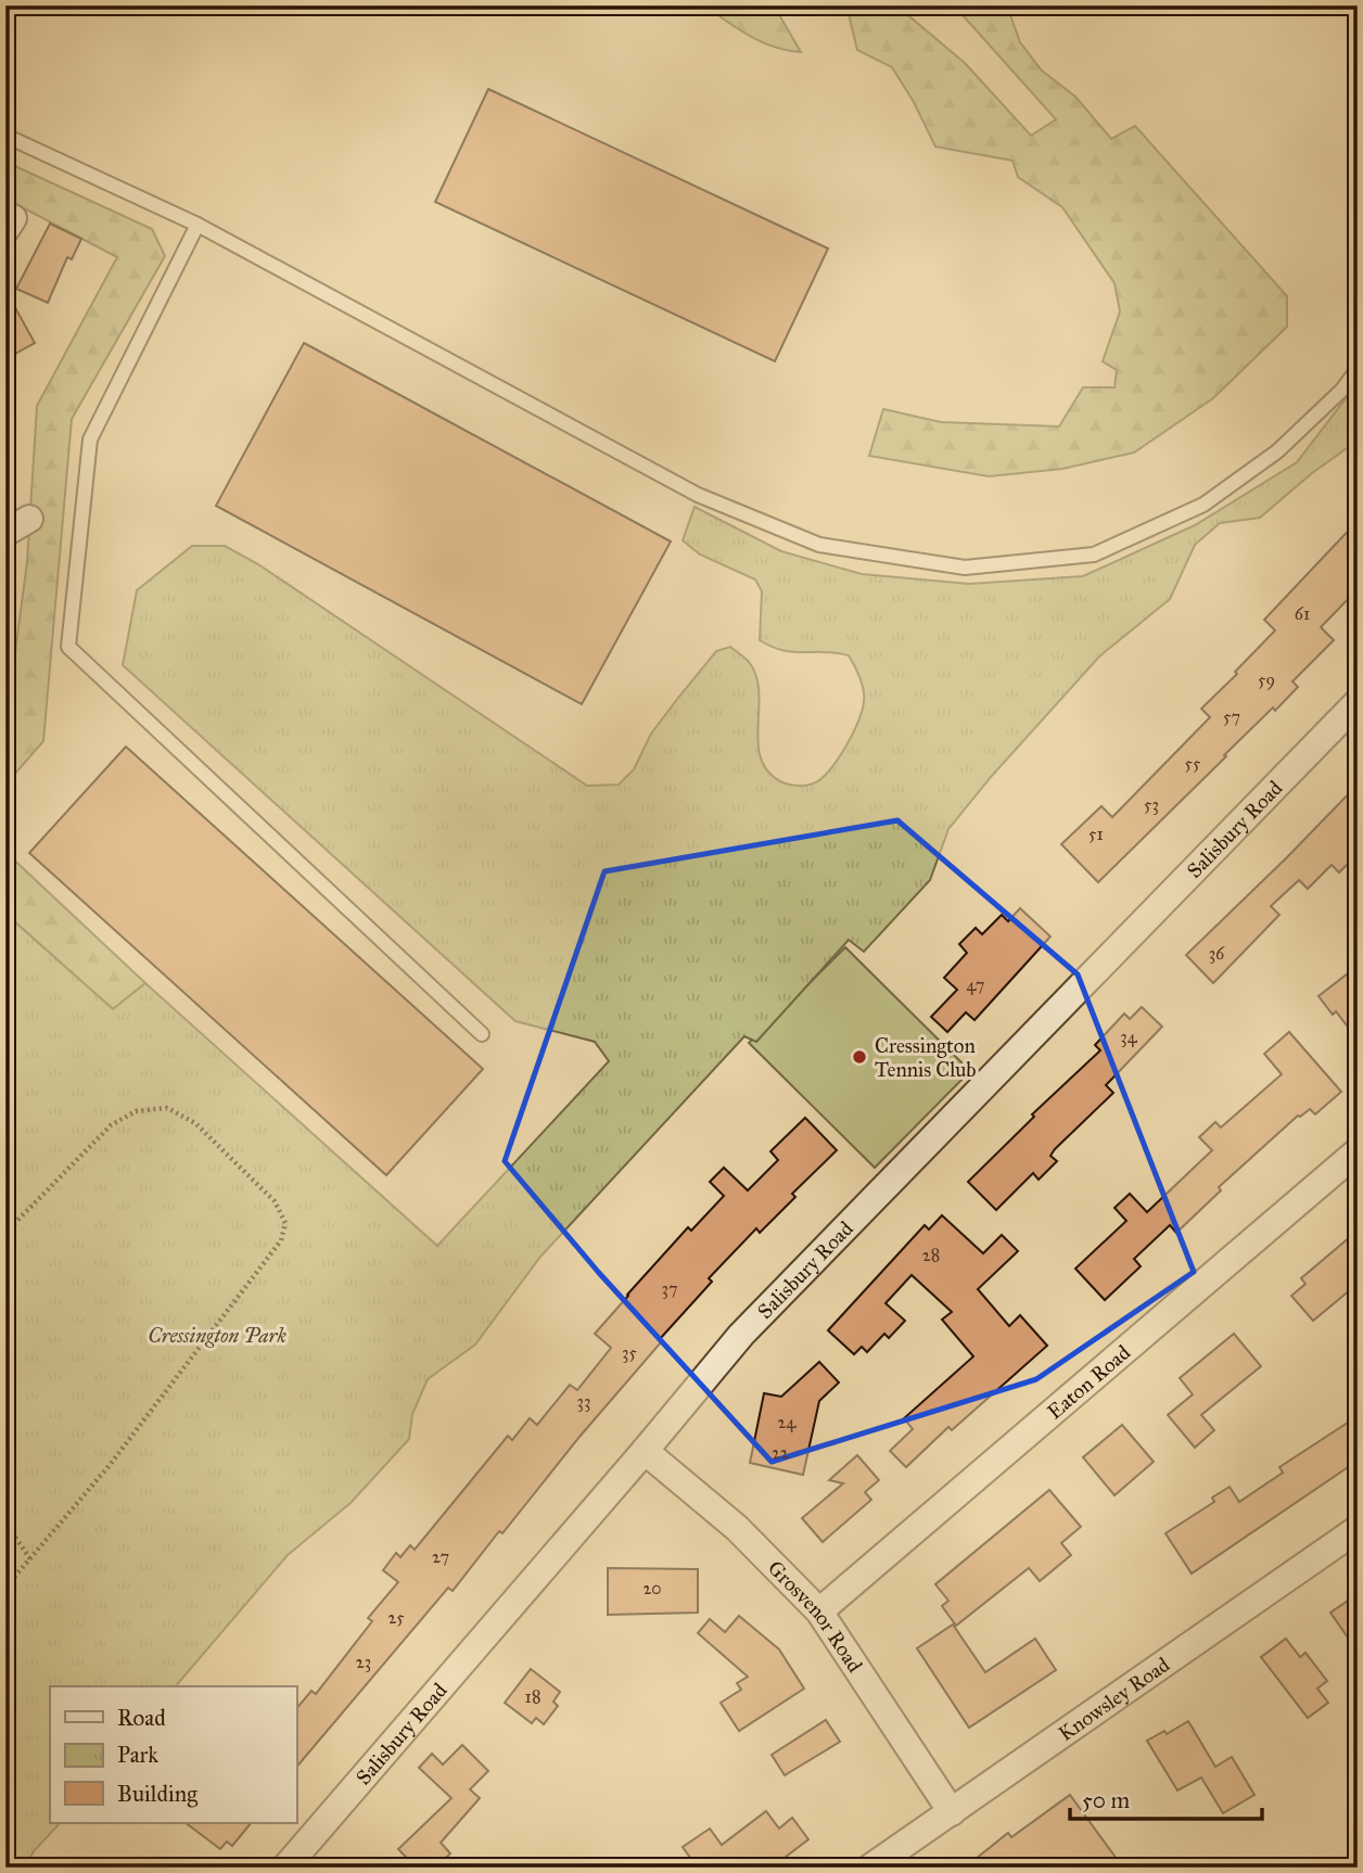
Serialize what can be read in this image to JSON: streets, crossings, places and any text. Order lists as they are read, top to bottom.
{
  "streets": {
    "street": [
      "Salisbury Road",
      "Eaton Road",
      "Grosvenor Road",
      "Knowsley Road"
    ]
  },
  "crossings": [
    ["Salisbury Road", "Grosvenor Road"],
    ["Eaton Road", "Grosvenor Road"],
    ["Grosvenor Road", "Knowsley Road"]
  ],
  "parks": ["Cressington Park"],
  "places": ["Cressington Tennis Club"],
  "house_numbers": [
    "61",
    "59",
    "57",
    "55",
    "53",
    "51",
    "36",
    "47",
    "34",
    "28",
    "37",
    "35",
    "33",
    "24",
    "22",
    "27",
    "20",
    "25",
    "23",
    "18"
  ],
  "legend": ["Road", "Park", "Building"],
  "scale_bar": "50 m"
}
